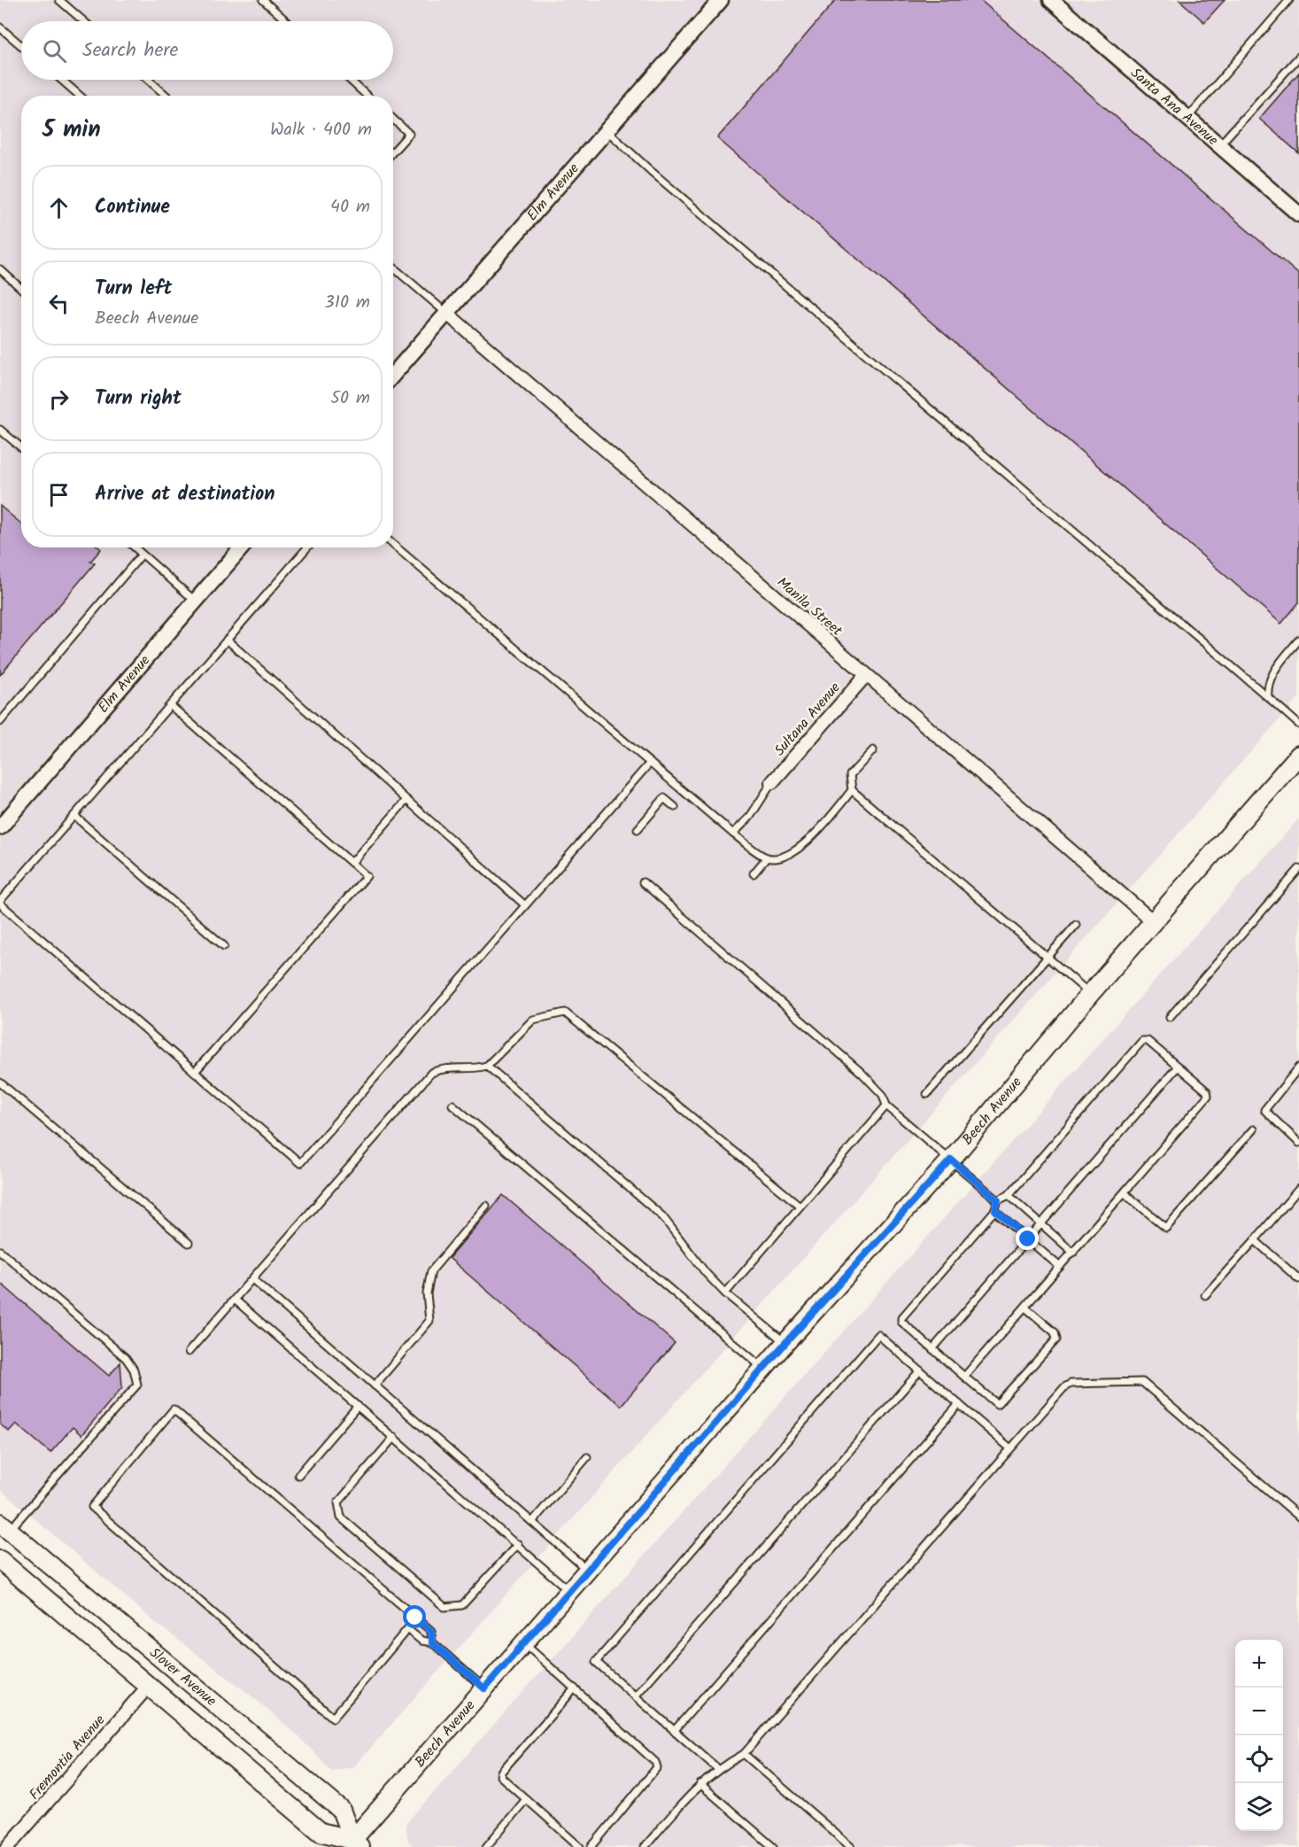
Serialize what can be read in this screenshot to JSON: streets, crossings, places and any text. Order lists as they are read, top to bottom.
{
  "streets": {
    "main road": ["Beech Avenue", "Slover Avenue"],
    "street": [
      "Santa Ana Avenue",
      "Elm Avenue",
      "Manila Street",
      "Sultana Avenue",
      "Fremontia Avenue"
    ]
  },
  "crossings": [
    ["Elm Avenue", "Manila Street"],
    ["Manila Street", "Sultana Avenue"],
    ["Manila Street", "Beech Avenue"],
    ["Beech Avenue", "Slover Avenue"],
    ["Slover Avenue", "Fremontia Avenue"]
  ],
  "page": {
    "search": "Search here",
    "heading": ["5 min", "Walk · 400 m"],
    "list": [
      ["Continue", "40 m"],
      ["Turn left", "Beech Avenue", "310 m"],
      ["Turn right", "50 m"],
      "Arrive at destination"
    ],
    "map_buttons": ["+", "−"]
  }
}
